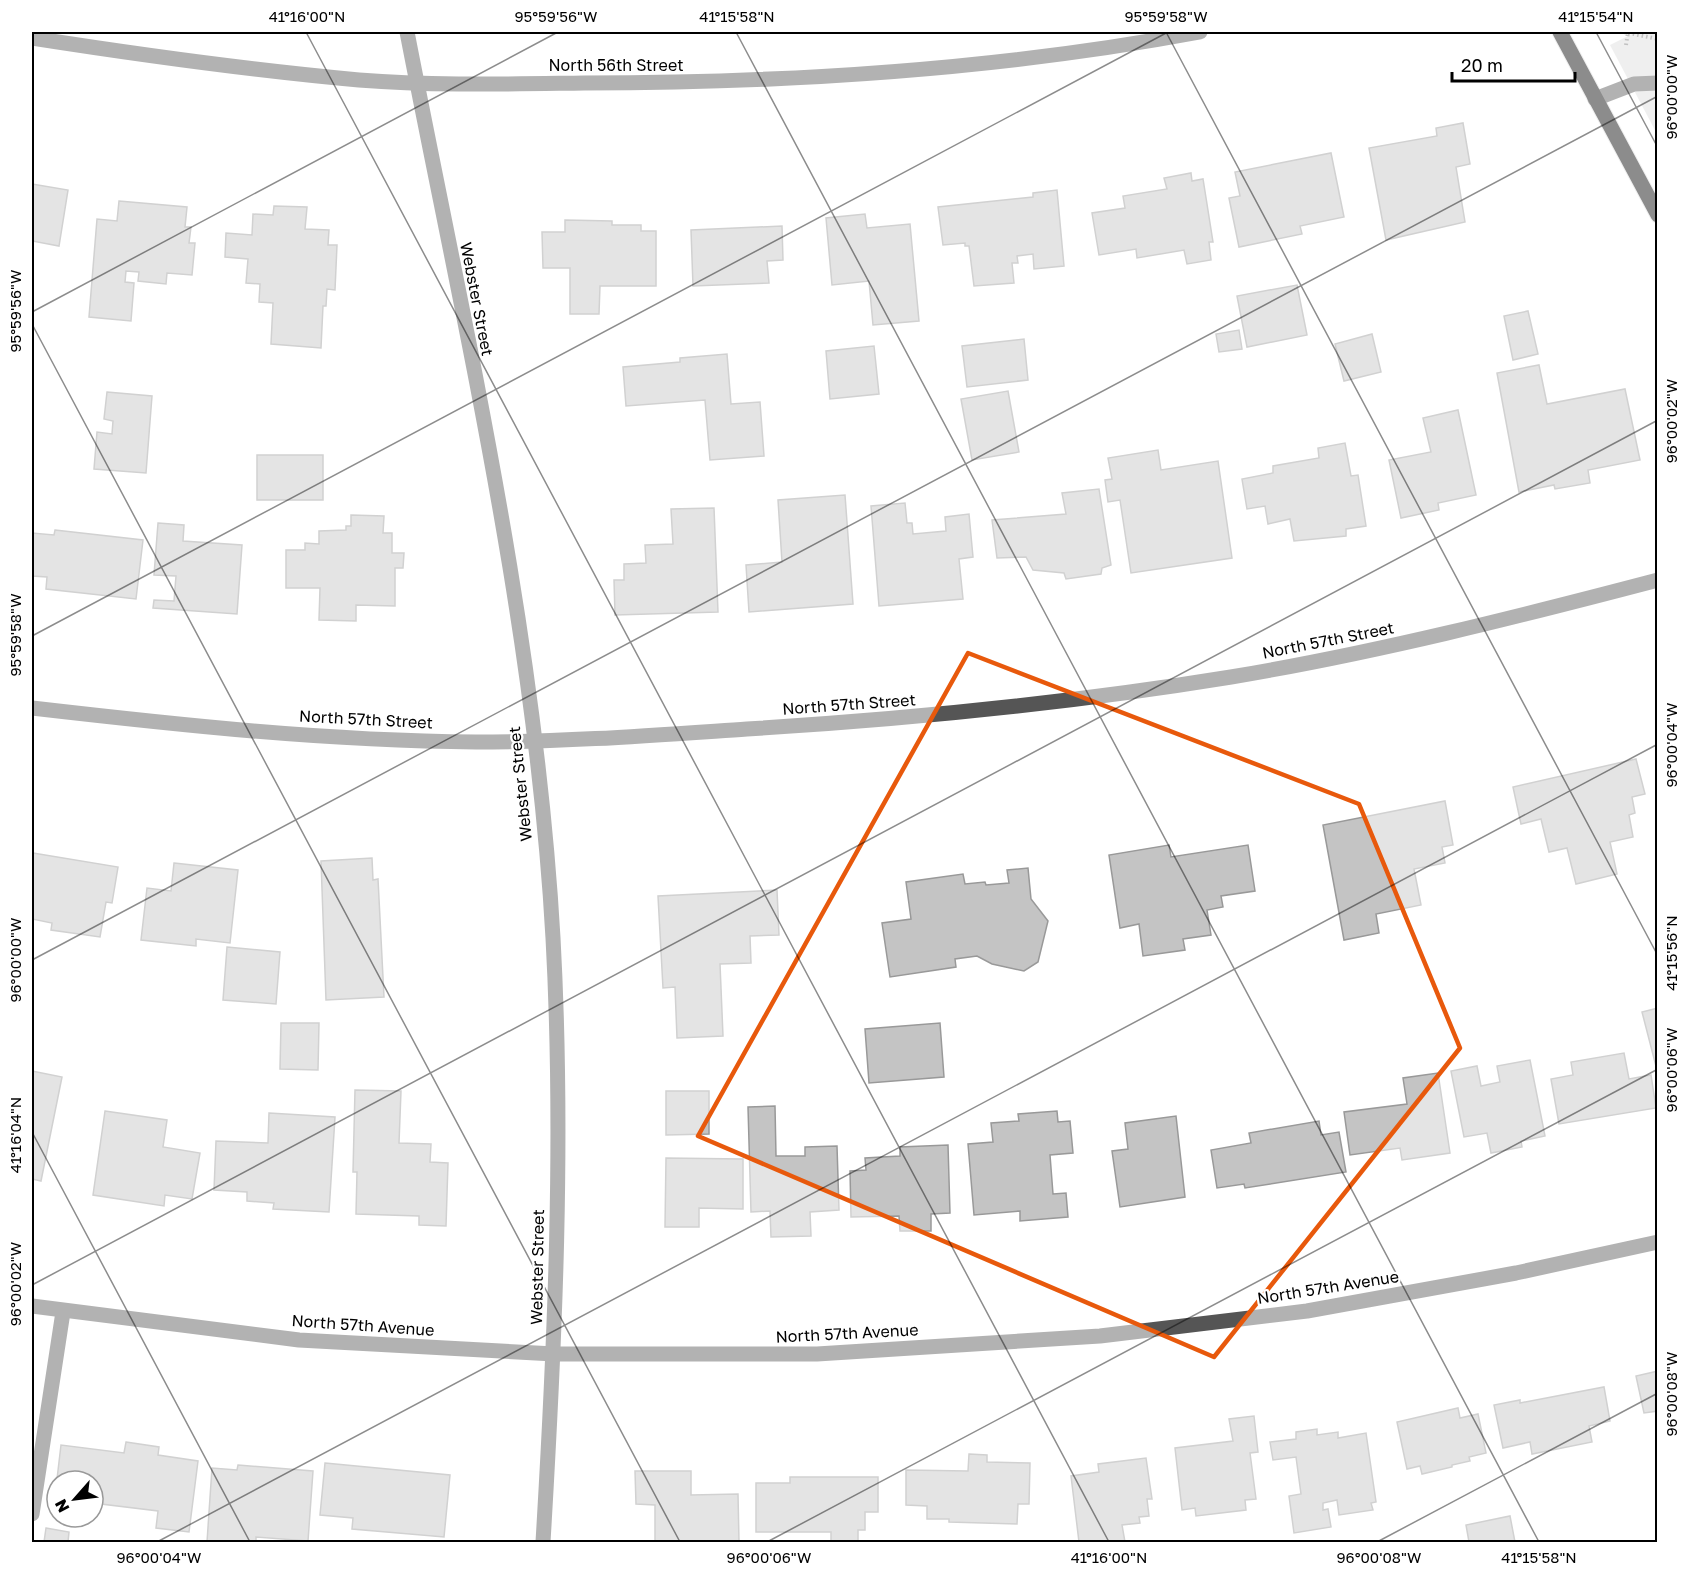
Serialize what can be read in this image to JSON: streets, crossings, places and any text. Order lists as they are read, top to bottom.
{
  "streets": {
    "street": [
      "North 56th Street",
      "Webster Street",
      "North 57th Street",
      "North 57th Avenue"
    ]
  },
  "crossings": [
    ["North 56th Street", "Webster Street"],
    ["Webster Street", "North 57th Street"],
    ["Webster Street", "North 57th Avenue"]
  ],
  "scale_bar": "20 m",
  "north": "bottom left",
  "coordinates": [
    "41°16'00\"N",
    "95°59'56\"W",
    "41°15'58\"N",
    "95°59'58\"W",
    "41°15'54\"N",
    "96°00'00\"W",
    "96°00'02\"W",
    "96°00'04\"W",
    "41°15'56\"N",
    "96°00'06\"W",
    "41°16'04\"N",
    "96°00'08\"W"
  ]
}
